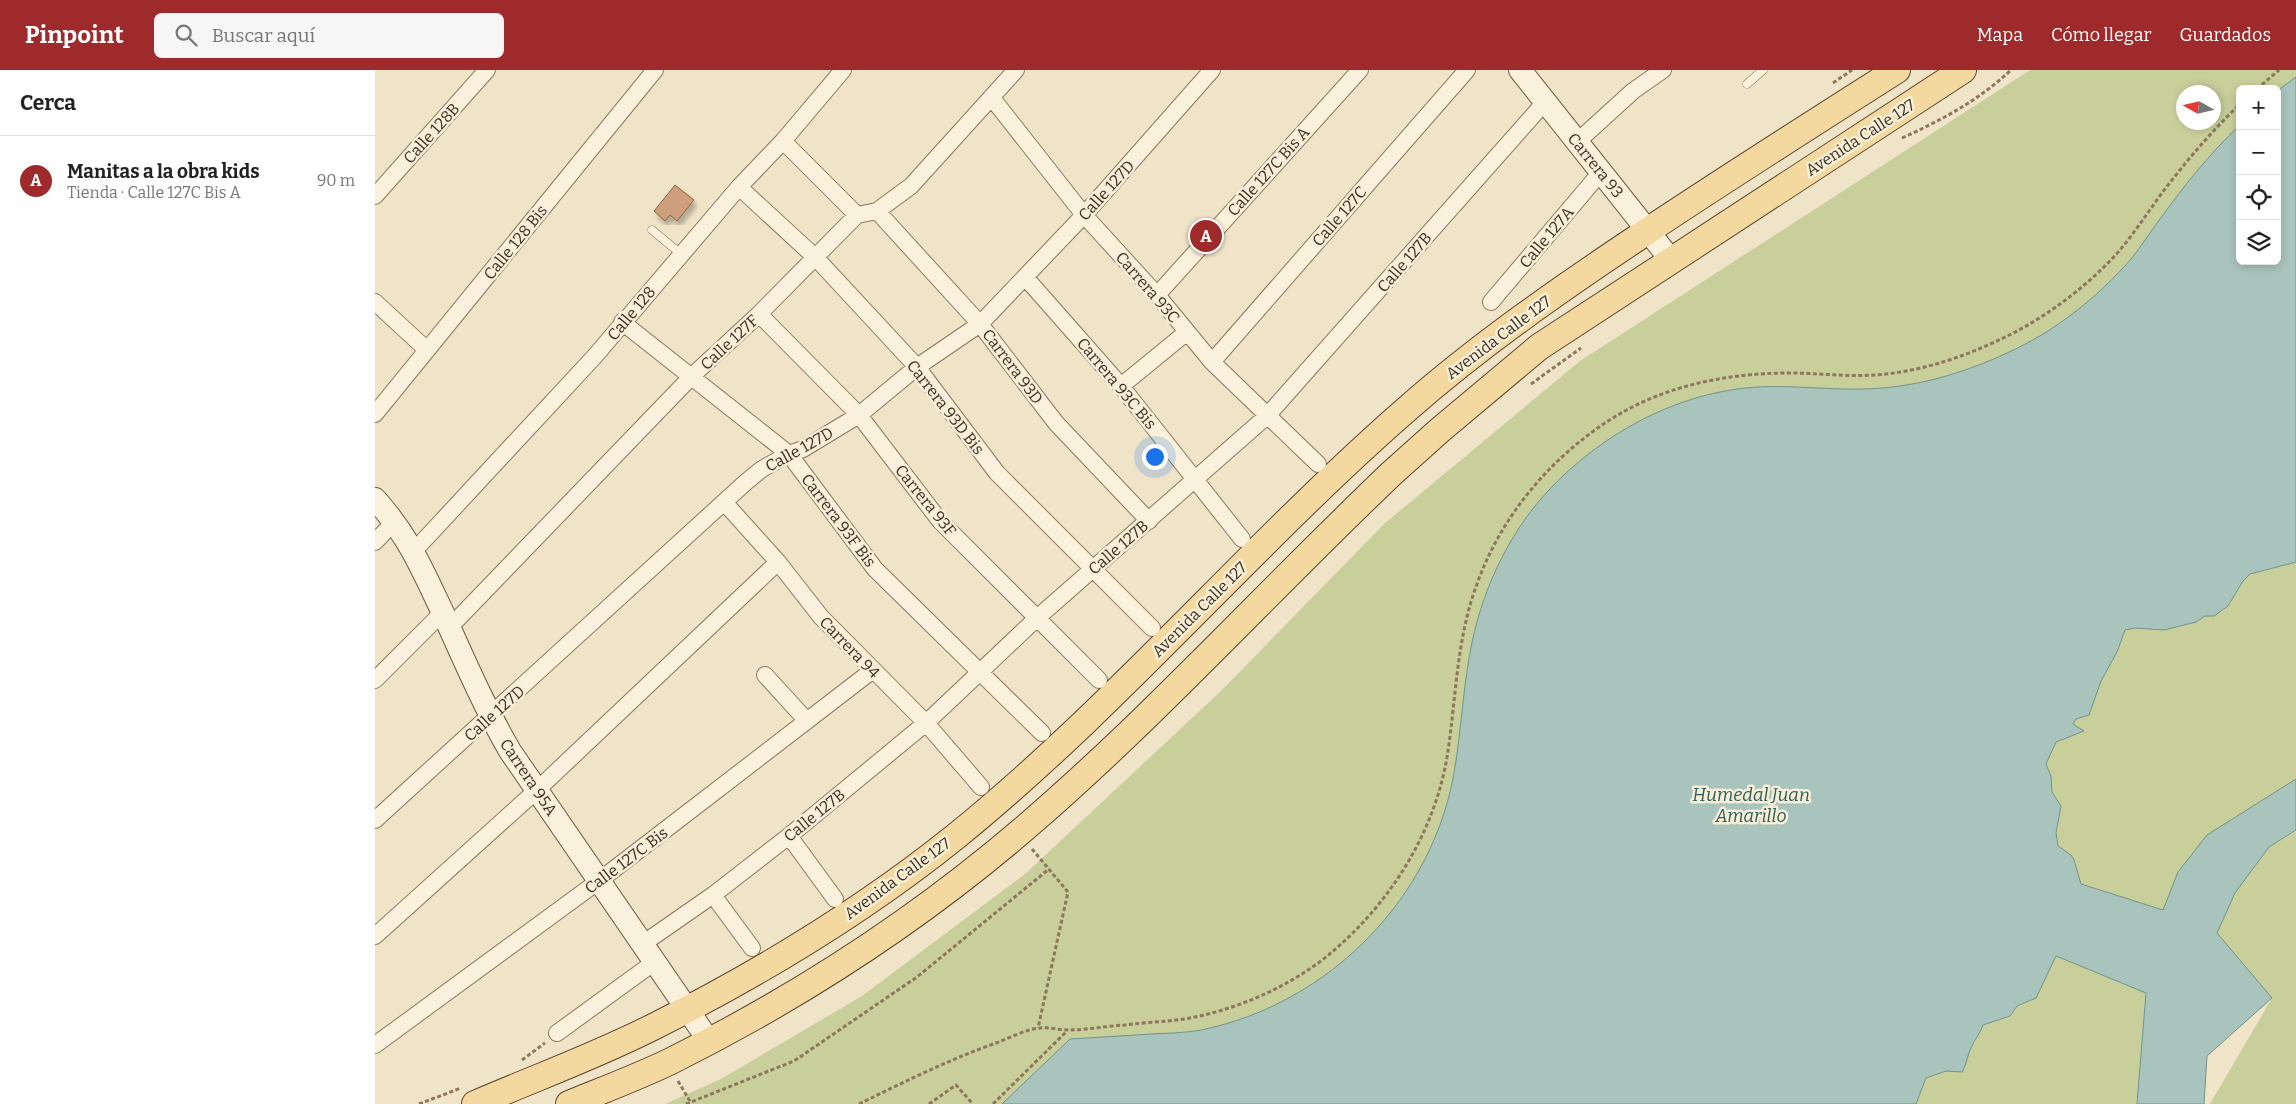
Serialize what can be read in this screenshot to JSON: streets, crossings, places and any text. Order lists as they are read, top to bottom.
{
  "streets": {
    "main road": ["Avenida Calle 127"],
    "street": [
      "Calle 128B",
      "Carrera 93",
      "Calle 127C Bis A",
      "Calle 127D",
      "Calle 127C",
      "Calle 127A",
      "Calle 128 Bis",
      "Calle 127B",
      "Carrera 93C",
      "Calle 128",
      "Calle 127F",
      "Carrera 93D",
      "Carrera 93C Bis",
      "Carrera 93D Bis",
      "Carrera 93F",
      "Carrera 93F Bis",
      "Carrera 94",
      "Carrera 95A",
      "Calle 127C Bis"
    ]
  },
  "crossings": [
    ["Avenida Calle 127", "Carrera 93"],
    ["Avenida Calle 127", "Carrera 95A"],
    ["Carrera 93", "Calle 127A"],
    ["Carrera 93", "Calle 127B"],
    ["Calle 127C Bis A", "Carrera 93C"],
    ["Calle 127D", "Carrera 93C"],
    ["Calle 127D", "Carrera 93D"],
    ["Calle 127D", "Carrera 93C Bis"],
    ["Calle 127D", "Carrera 93D Bis"],
    ["Calle 127D", "Carrera 93F"],
    ["Calle 127D", "Carrera 93F Bis"],
    ["Calle 127D", "Carrera 94"],
    ["Calle 127D", "Carrera 95A"],
    ["Calle 127C", "Carrera 93C"],
    ["Calle 127B", "Carrera 93C"],
    ["Calle 127B", "Carrera 93D"],
    ["Calle 127B", "Carrera 93C Bis"],
    ["Calle 127B", "Carrera 93D Bis"],
    ["Calle 127B", "Carrera 93F"],
    ["Calle 127B", "Carrera 93F Bis"],
    ["Calle 127B", "Carrera 94"],
    ["Calle 127B", "Carrera 95A"],
    ["Calle 128", "Carrera 93D Bis"],
    ["Calle 128", "Carrera 93F Bis"],
    ["Calle 128", "Carrera 95A"],
    ["Calle 127F", "Carrera 93D Bis"],
    ["Calle 127F", "Carrera 93F"],
    ["Calle 127F", "Carrera 93F Bis"],
    ["Calle 127F", "Carrera 95A"],
    ["Carrera 94", "Calle 127C Bis"],
    ["Carrera 95A", "Calle 127C Bis"]
  ],
  "water": ["Humedal Juan Amarillo"],
  "north": "left",
  "page": {
    "header": "Pinpoint",
    "search": "Buscar aquí",
    "nav": ["Mapa", "Cómo llegar", "Guardados"],
    "heading": "Cerca",
    "map_buttons": ["+", "−"],
    "list": [
      {
        "mark": "A",
        "name": "Manitas a la obra kids",
        "note": "Tienda · Calle 127C Bis A",
        "value": "90 m"
      }
    ],
    "pins": "A"
  }
}
